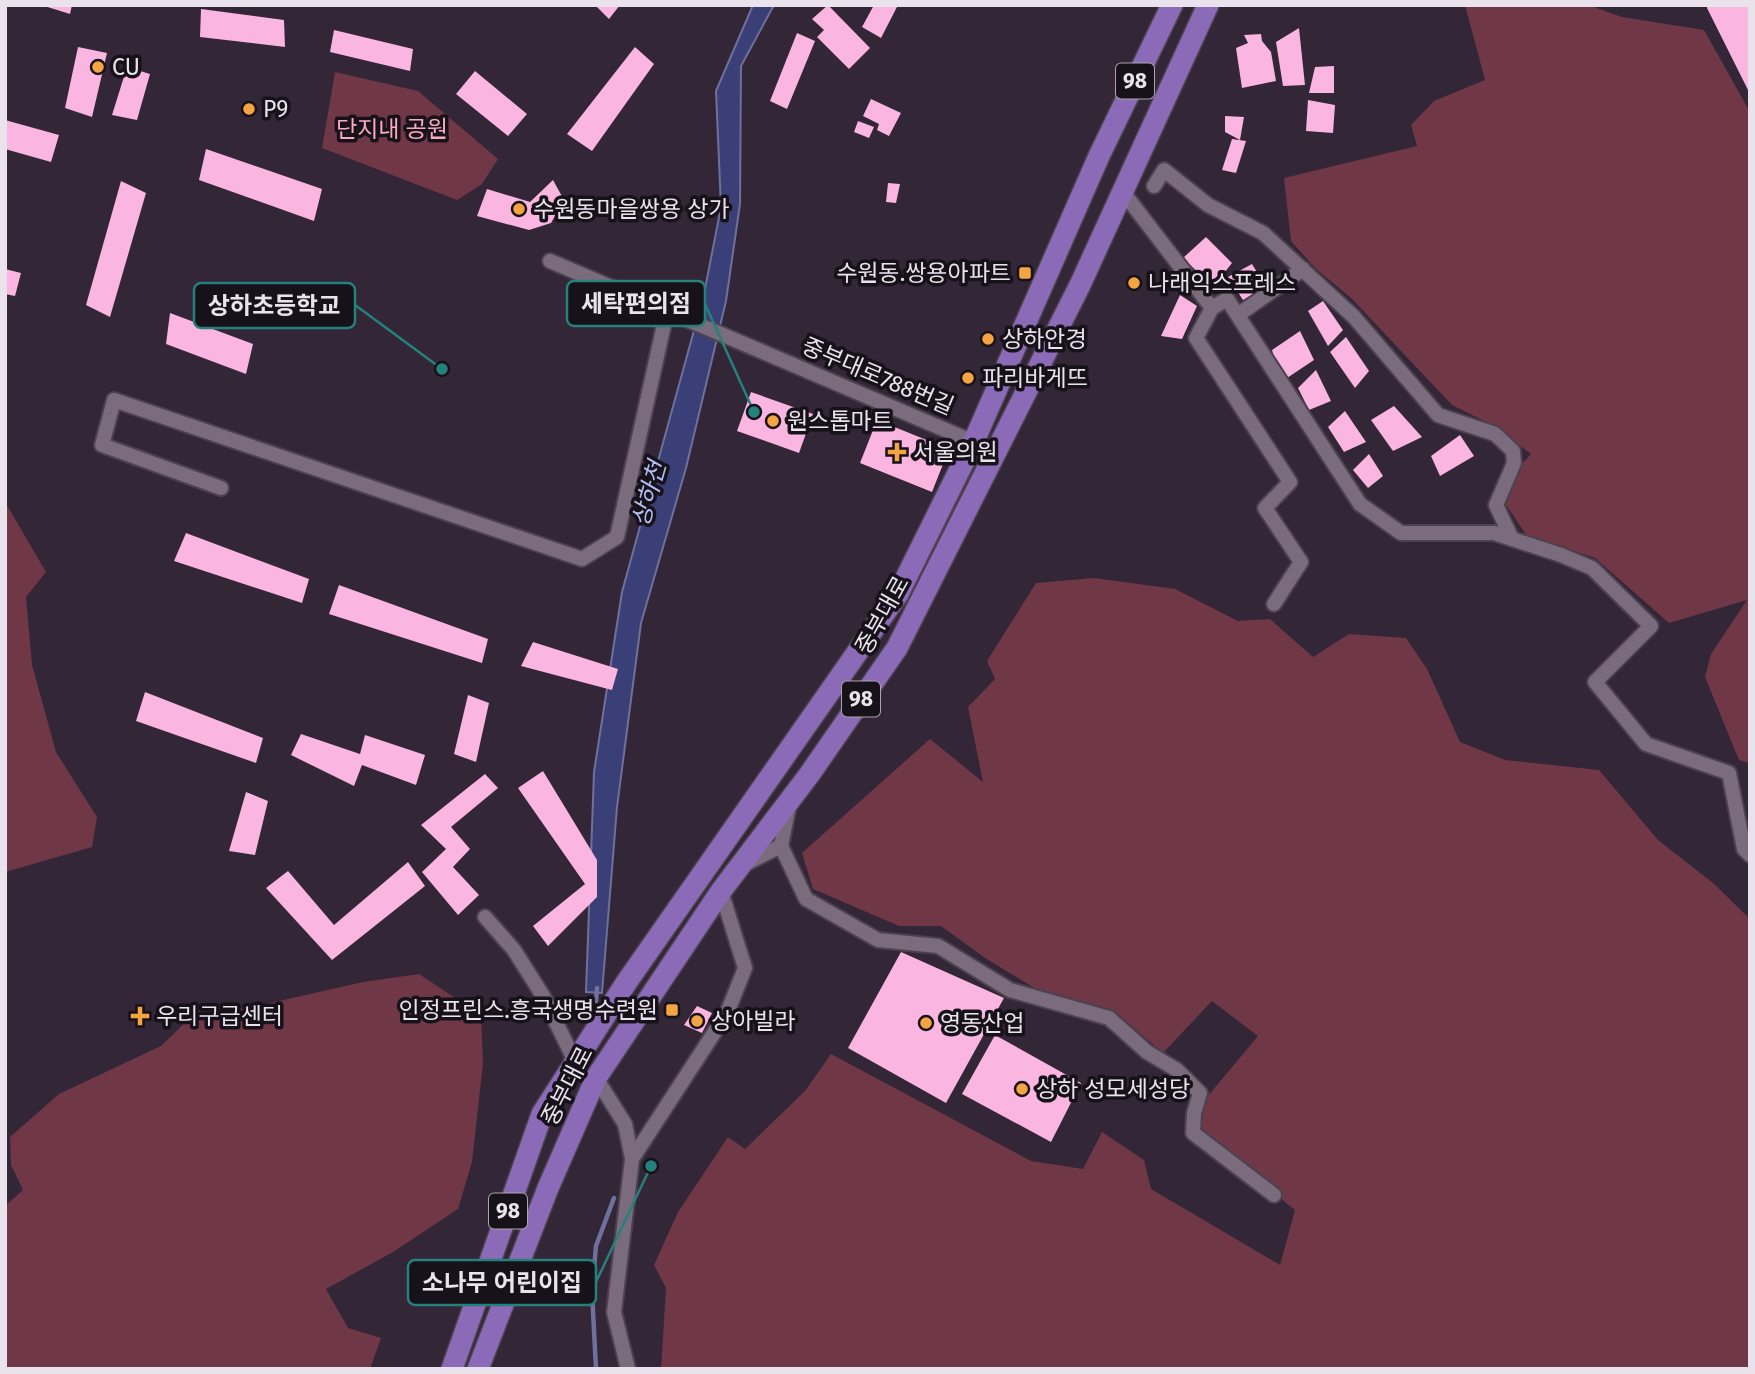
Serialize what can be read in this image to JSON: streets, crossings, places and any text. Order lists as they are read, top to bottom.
{
  "streets": {
    "main road": ["98", "중부대로"],
    "street": ["중부대로788번길"]
  },
  "crossings": [
    ["중부대로788번길", "중부대로"]
  ],
  "water": ["상하천"],
  "parks": ["단지내 공원"],
  "places": {
    "other": [
      "CU",
      "P9",
      "수원동마을쌍용 상가",
      "나래익스프레스",
      "상하안경",
      "상하초등학교",
      "파리바게뜨",
      "세탁편의점",
      "원스톱마트",
      "상아빌라",
      "영동산업",
      "상하 성모세성당",
      "소나무 어린이집"
    ],
    "transit": ["수원동.쌍용아파트", "인정프린스.흥국생명수련원"],
    "health": ["서울의원", "우리구급센터"]
  }
}
